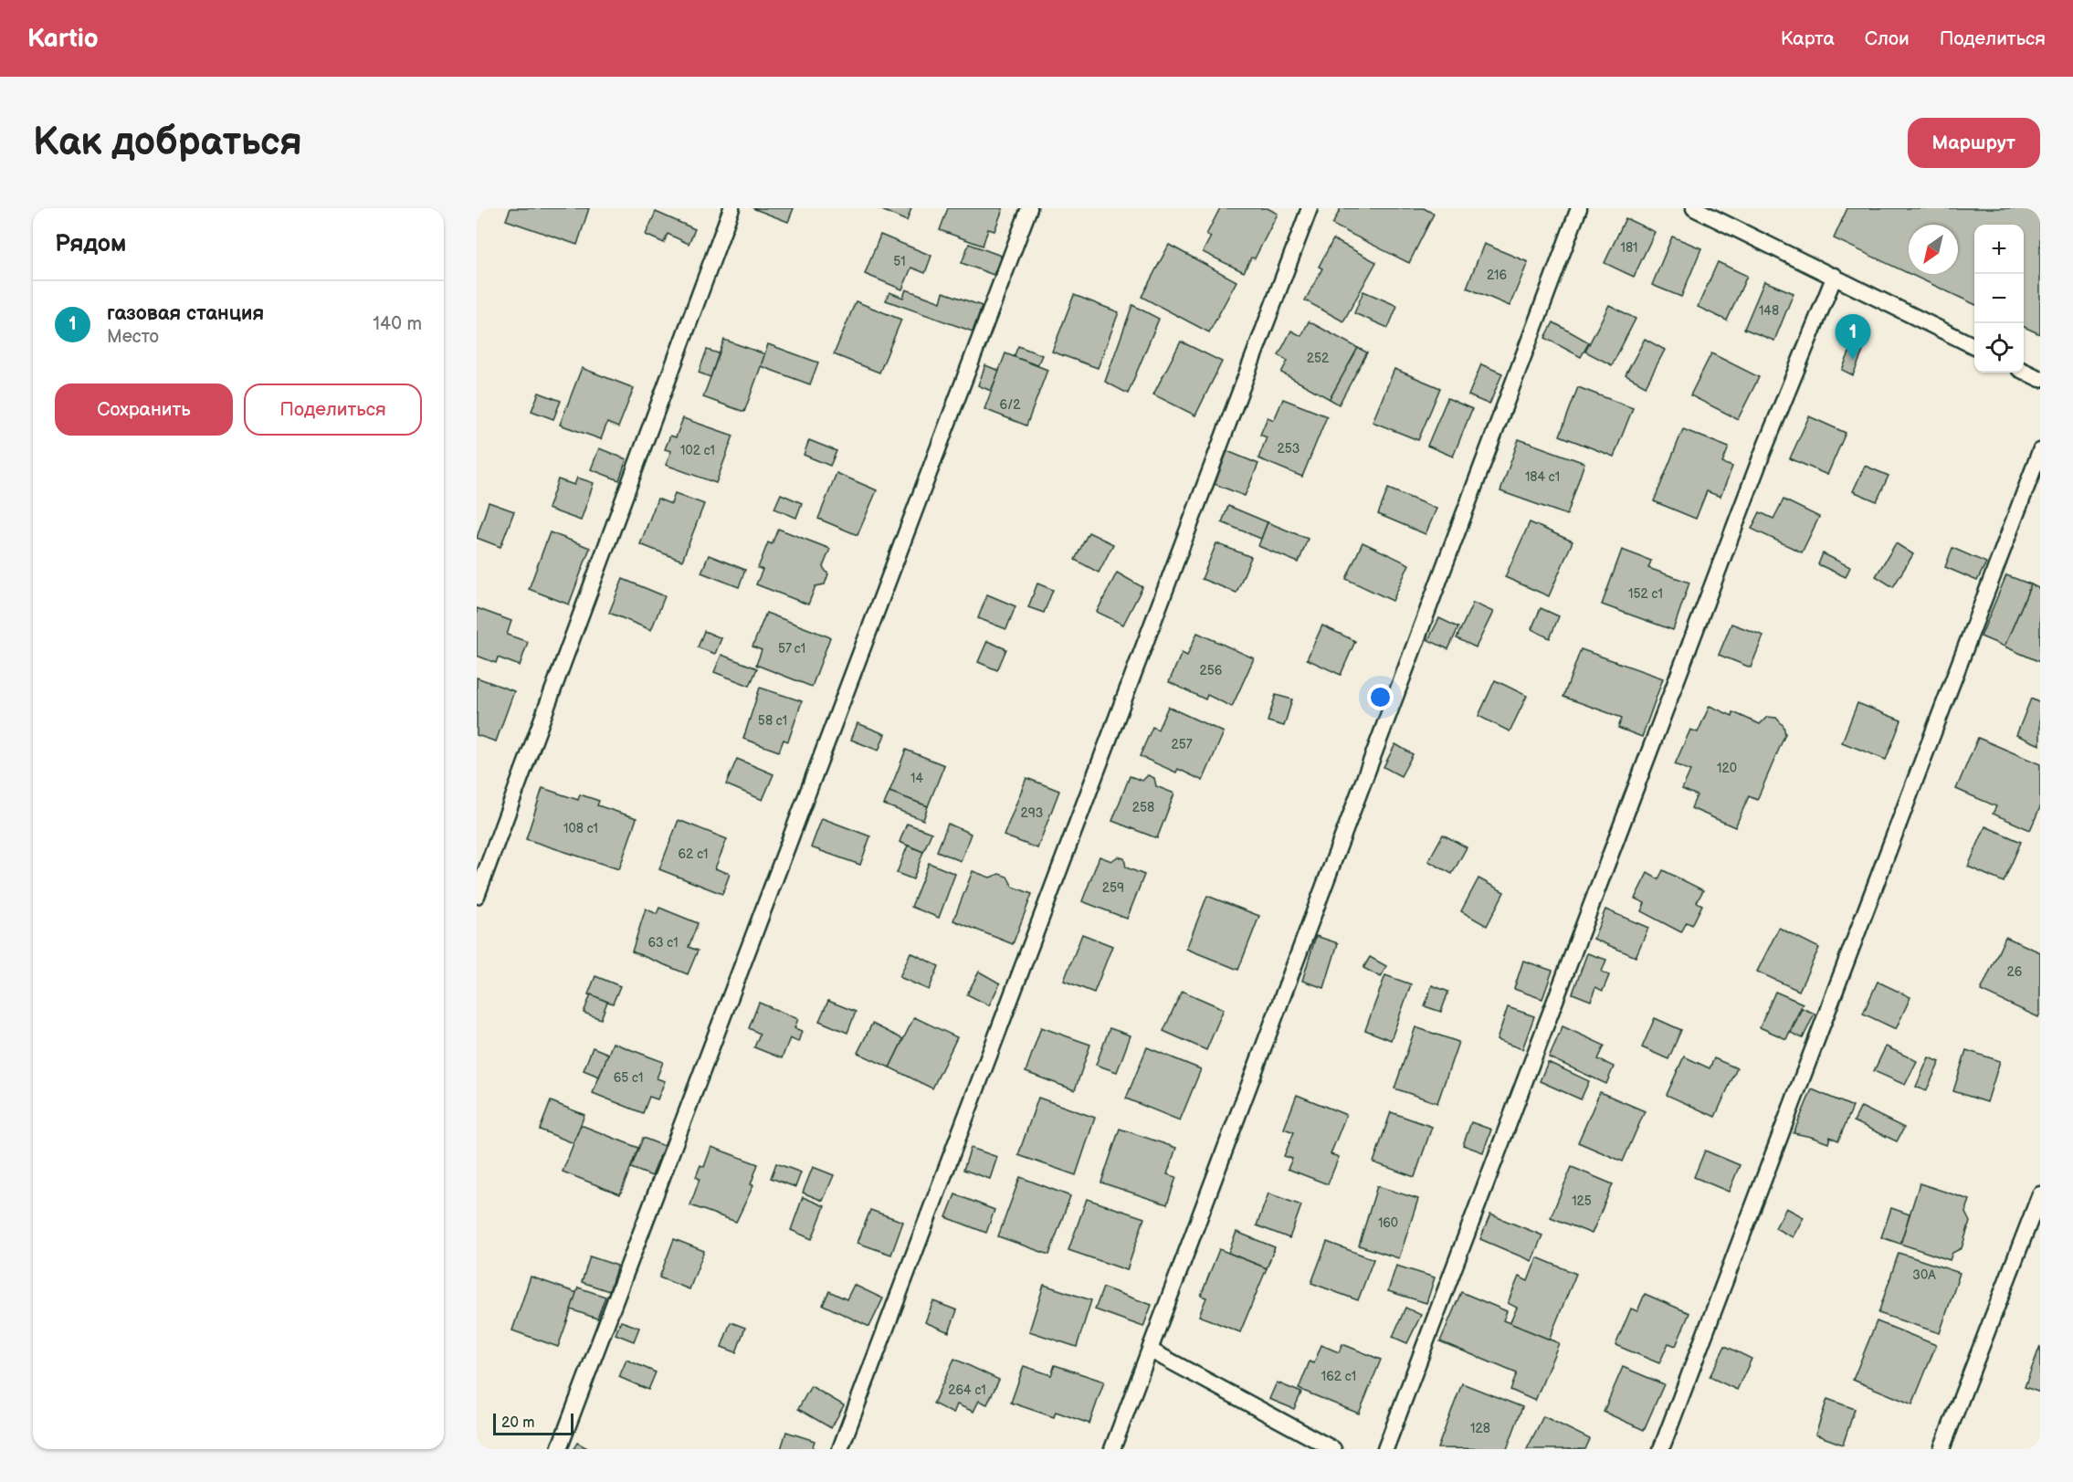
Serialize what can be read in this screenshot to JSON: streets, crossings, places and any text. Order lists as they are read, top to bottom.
{
  "house_numbers": [
    "181",
    "51",
    "216",
    "148",
    "252",
    "6/2",
    "253",
    "102 с1",
    "184 с1",
    "152 с1",
    "57 с1",
    "256",
    "58 с1",
    "257",
    "120",
    "14",
    "258",
    "293",
    "108 с1",
    "62 с1",
    "259",
    "63 с1",
    "26",
    "65 с1",
    "125",
    "160",
    "30А",
    "162 с1",
    "264 с1",
    "128"
  ],
  "scale_bar": "20 m",
  "north": "bottom left",
  "page": {
    "header": "Kartio",
    "nav": ["Карта", "Слои", "Поделиться"],
    "buttons": [
      "Маршрут",
      ["Сохранить", "Поделиться"]
    ],
    "title": "Как добраться",
    "heading": "Рядом",
    "map_buttons": ["+", "−"],
    "list": [
      {
        "mark": "1",
        "name": "газовая станция",
        "note": "Место",
        "value": "140 m"
      }
    ],
    "pins": "1",
    "scale": "20 m"
  }
}
